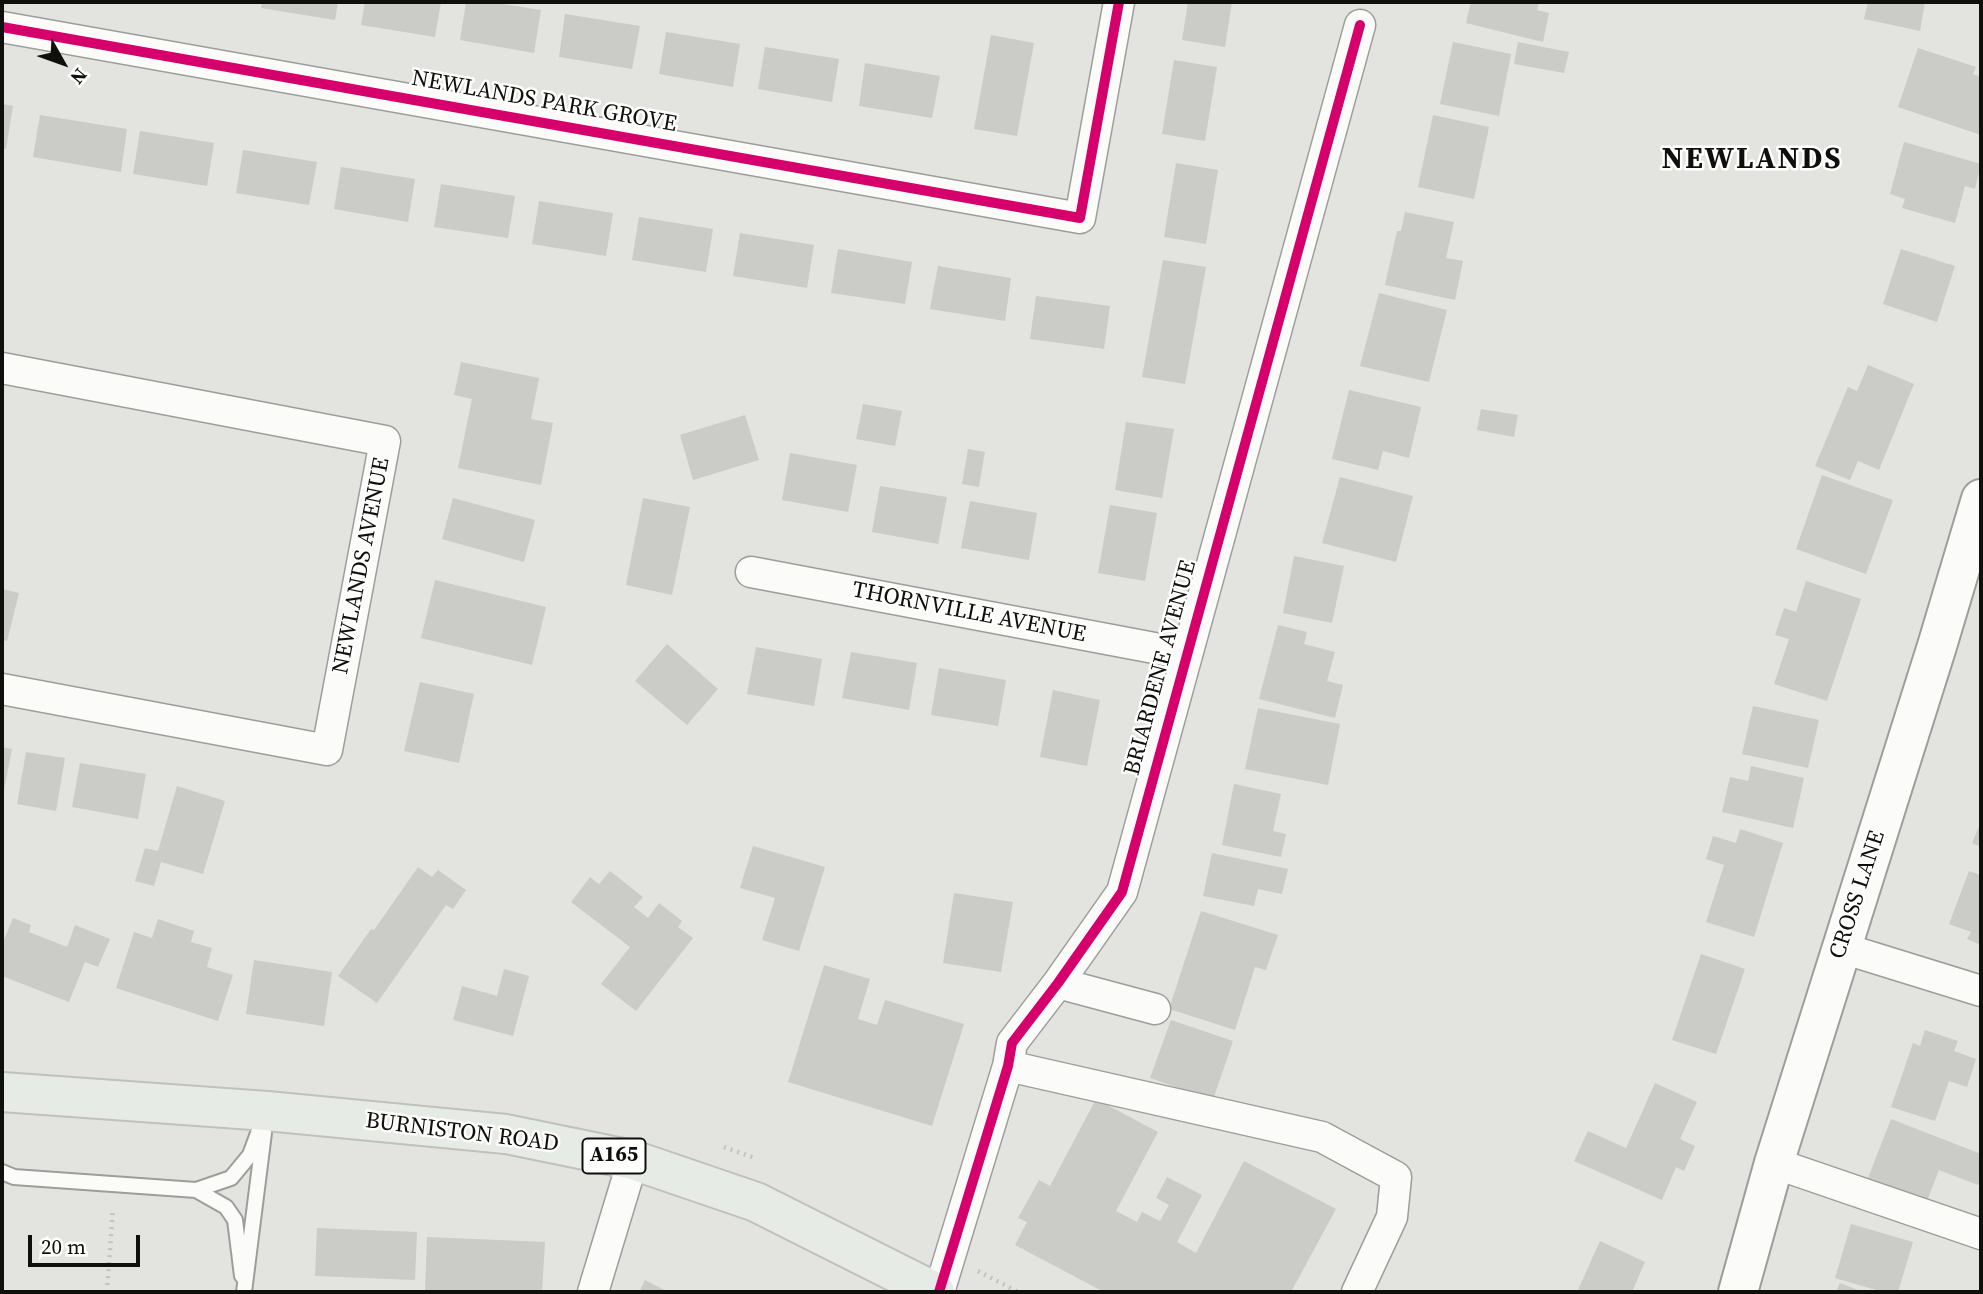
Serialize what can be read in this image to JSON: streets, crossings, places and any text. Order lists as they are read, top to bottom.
{
  "streets": {
    "main road": ["BURNISTON ROAD", "A165"],
    "street": [
      "NEWLANDS PARK GROVE",
      "NEWLANDS AVENUE",
      "THORNVILLE AVENUE",
      "BRIARDENE AVENUE",
      "CROSS LANE"
    ]
  },
  "crossings": [
    ["THORNVILLE AVENUE", "BRIARDENE AVENUE"],
    ["BRIARDENE AVENUE", "BURNISTON ROAD"]
  ],
  "districts": ["NEWLANDS"],
  "scale_bar": "20 m",
  "north": "bottom right"
}
